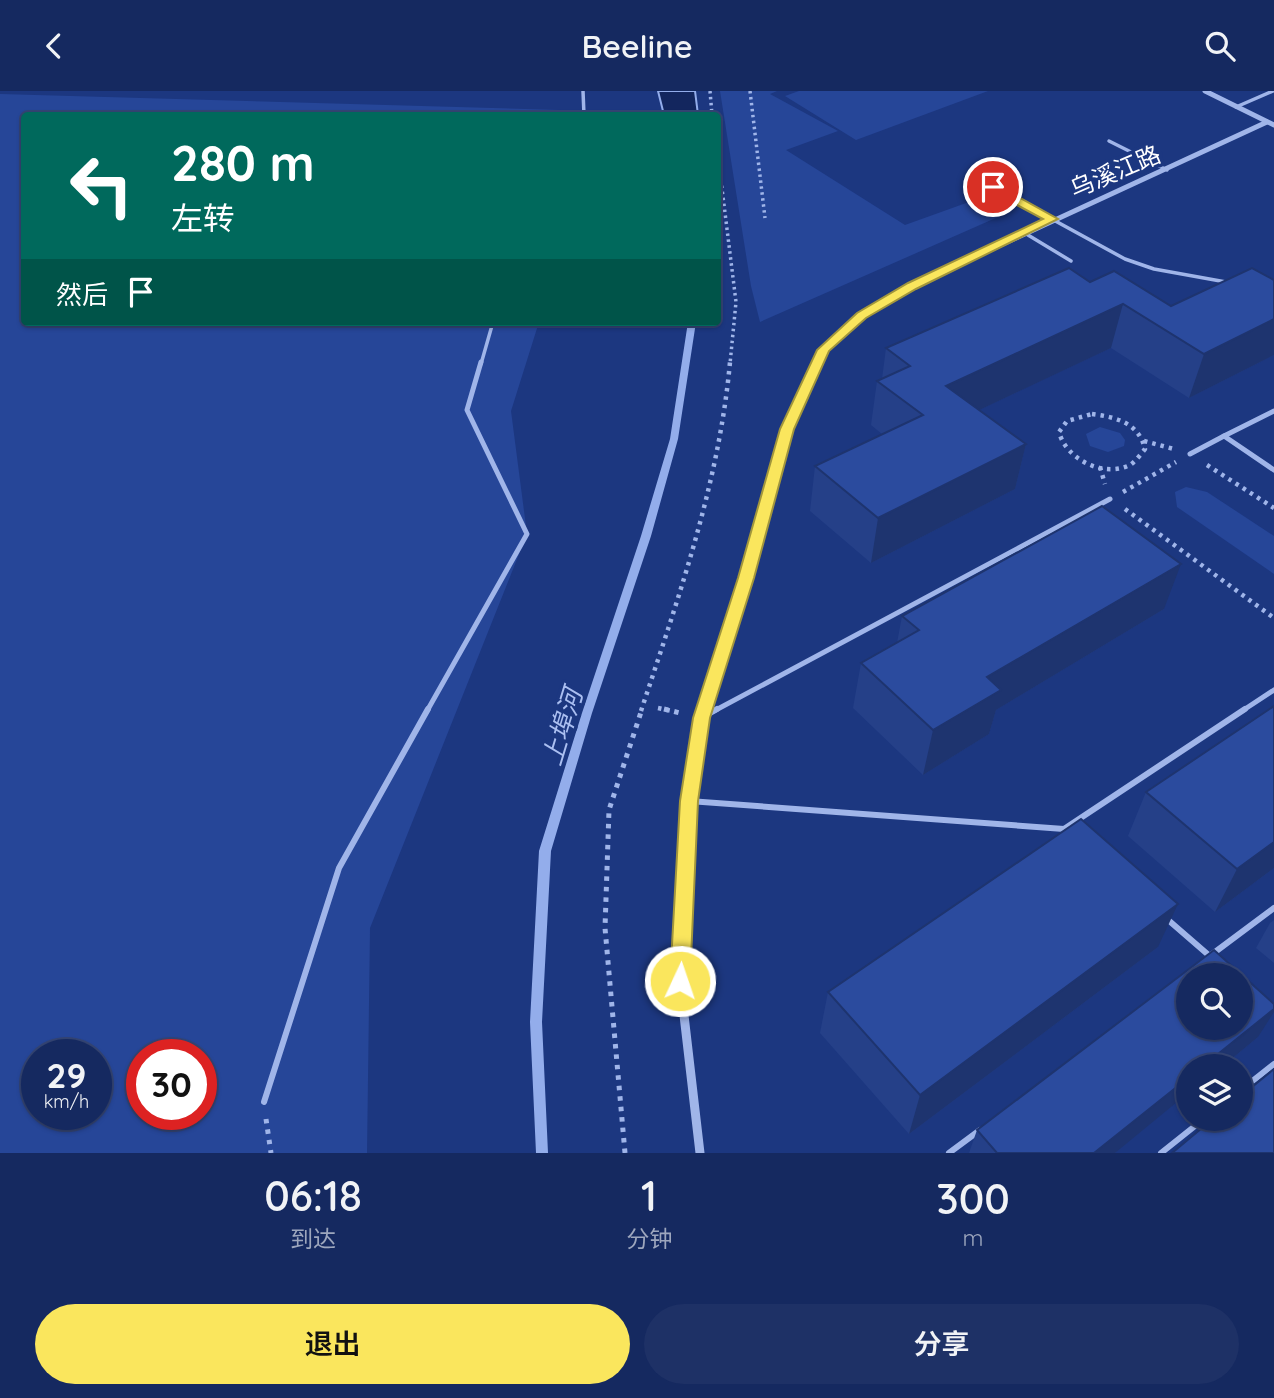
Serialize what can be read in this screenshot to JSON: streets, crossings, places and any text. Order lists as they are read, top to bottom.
{
  "streets": {
    "street": ["乌溪江路"]
  },
  "water": ["上埠河"],
  "page": {
    "header": "Beeline",
    "turn": ["280 m", "左转"],
    "then": "然后",
    "speed": "29 km/h",
    "limit": "30",
    "eta": [
      "06:18",
      "到达",
      "1",
      "分钟",
      "300",
      "m"
    ],
    "buttons": ["退出", "分享"]
  }
}
